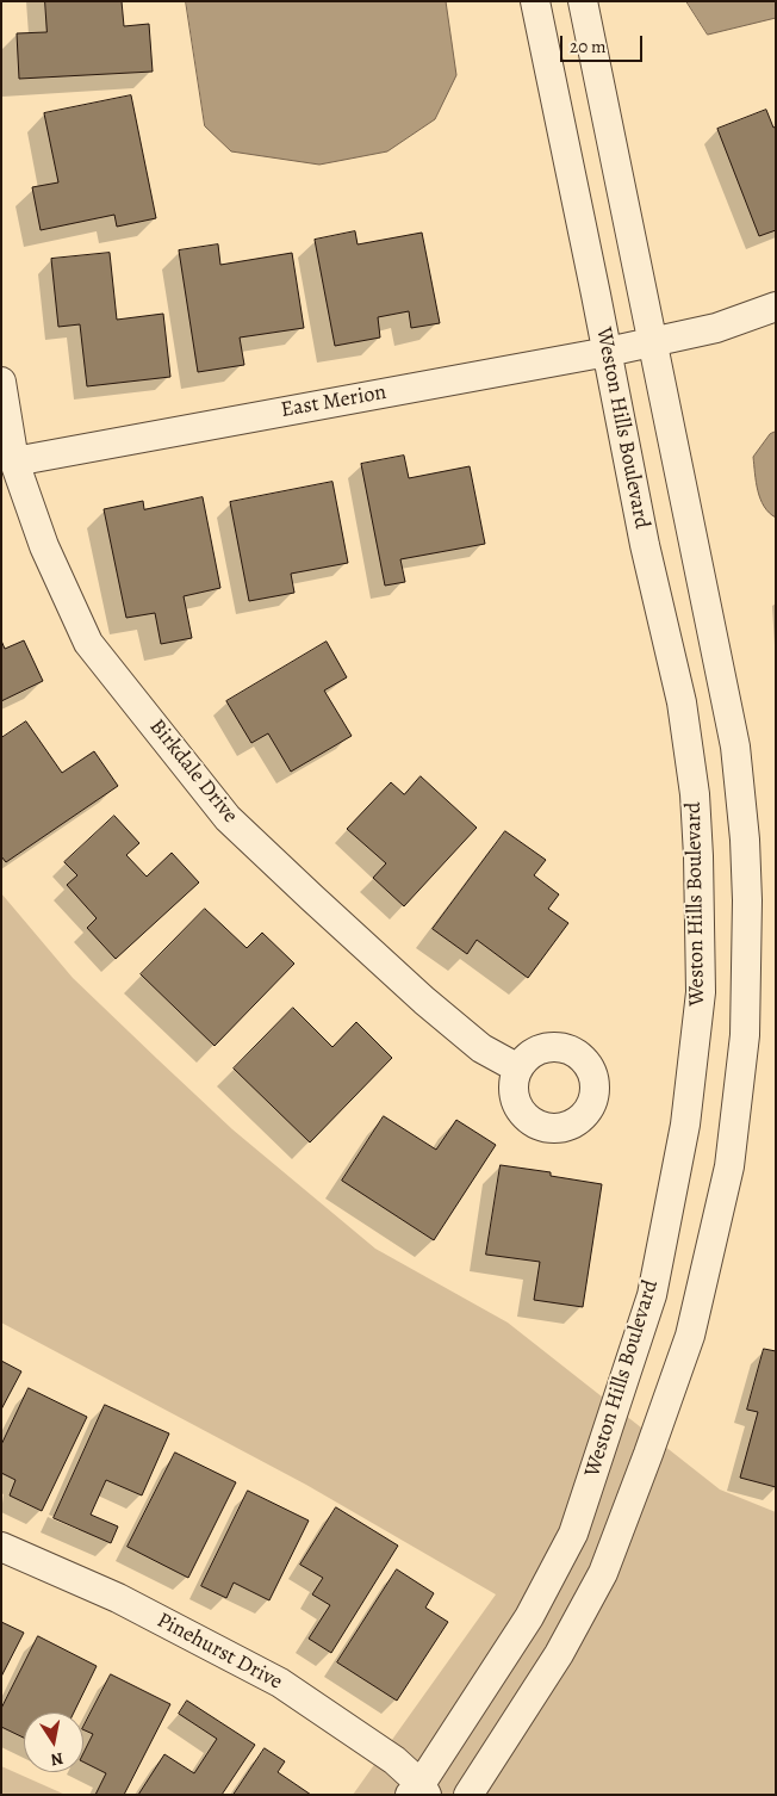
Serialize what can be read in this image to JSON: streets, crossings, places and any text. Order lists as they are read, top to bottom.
{
  "streets": {
    "street": [
      "East Merion",
      "Weston Hills Boulevard",
      "Birkdale Drive",
      "Pinehurst Drive"
    ]
  },
  "crossings": [
    ["East Merion", "Weston Hills Boulevard"],
    ["East Merion", "Birkdale Drive"],
    ["Weston Hills Boulevard", "Pinehurst Drive"]
  ],
  "scale_bar": "20 m",
  "north": "bottom"
}
